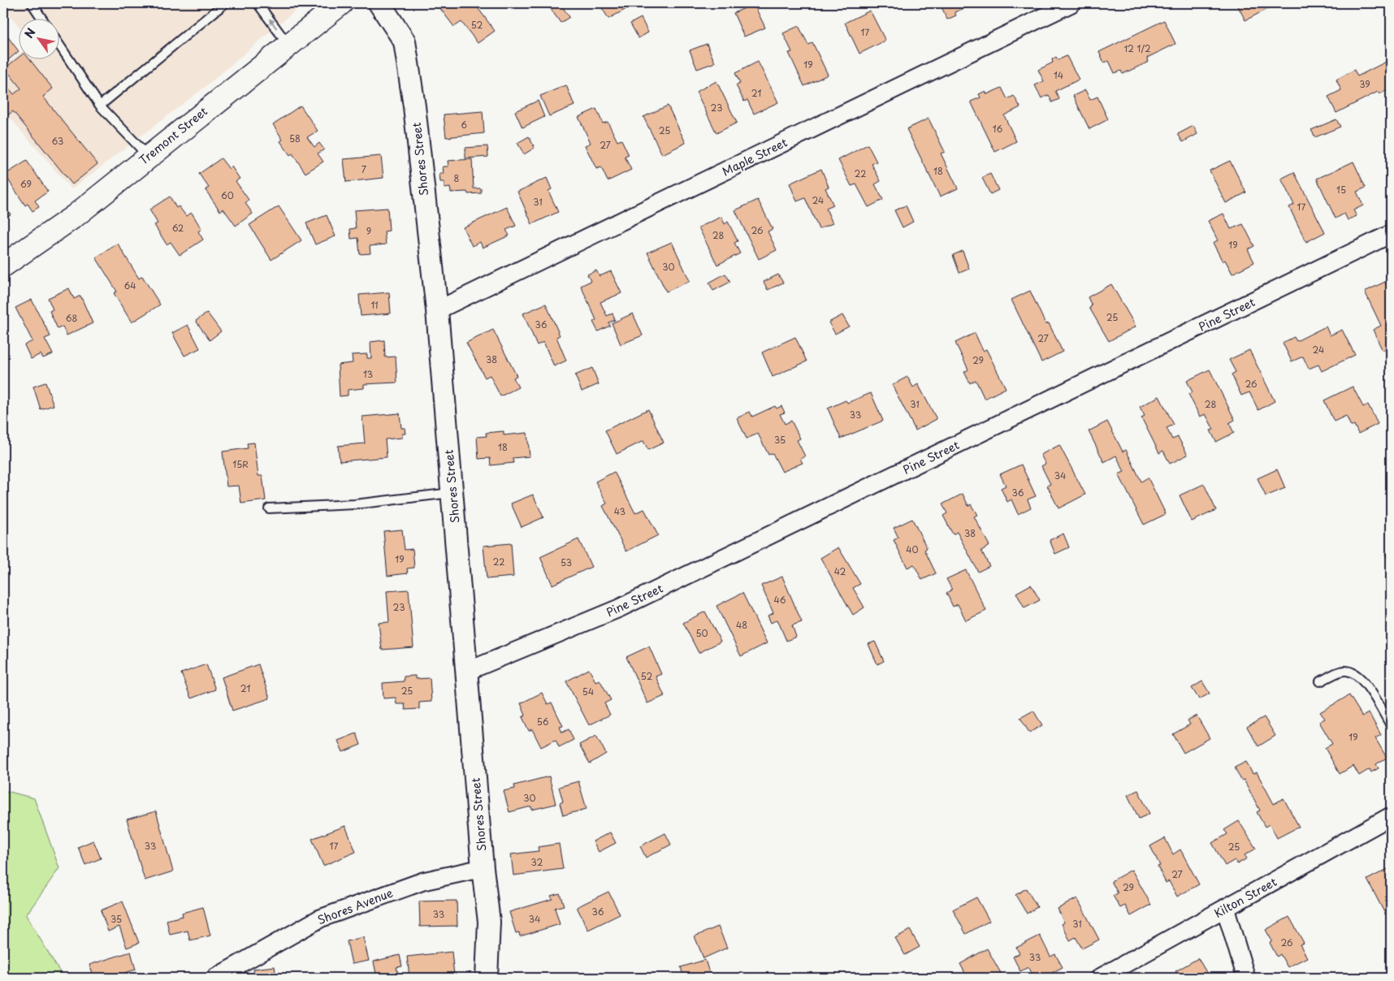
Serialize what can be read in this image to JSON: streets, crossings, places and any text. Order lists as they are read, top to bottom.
{
  "streets": {
    "main road": ["Tremont Street"],
    "street": [
      "Maple Street",
      "Shores Street",
      "Pine Street",
      "Kilton Street",
      "Shores Avenue"
    ]
  },
  "crossings": [
    ["Maple Street", "Shores Street"],
    ["Shores Street", "Pine Street"],
    ["Shores Street", "Shores Avenue"]
  ],
  "house_numbers": [
    "52",
    "17",
    "12 1/2",
    "19",
    "14",
    "39",
    "21",
    "23",
    "6",
    "16",
    "25",
    "58",
    "63",
    "27",
    "7",
    "18",
    "22",
    "8",
    "69",
    "15",
    "60",
    "24",
    "31",
    "17",
    "62",
    "26",
    "9",
    "28",
    "19",
    "30",
    "64",
    "11",
    "25",
    "68",
    "36",
    "27",
    "24",
    "38",
    "29",
    "13",
    "26",
    "31",
    "28",
    "33",
    "35",
    "18",
    "15R",
    "34",
    "36",
    "43",
    "38",
    "40",
    "19",
    "22",
    "53",
    "42",
    "46",
    "23",
    "48",
    "50",
    "52",
    "21",
    "25",
    "54",
    "56",
    "19",
    "30",
    "33",
    "17",
    "25",
    "32",
    "27",
    "29",
    "36",
    "33",
    "35",
    "34",
    "31",
    "26",
    "33"
  ],
  "north": "top left"
}
